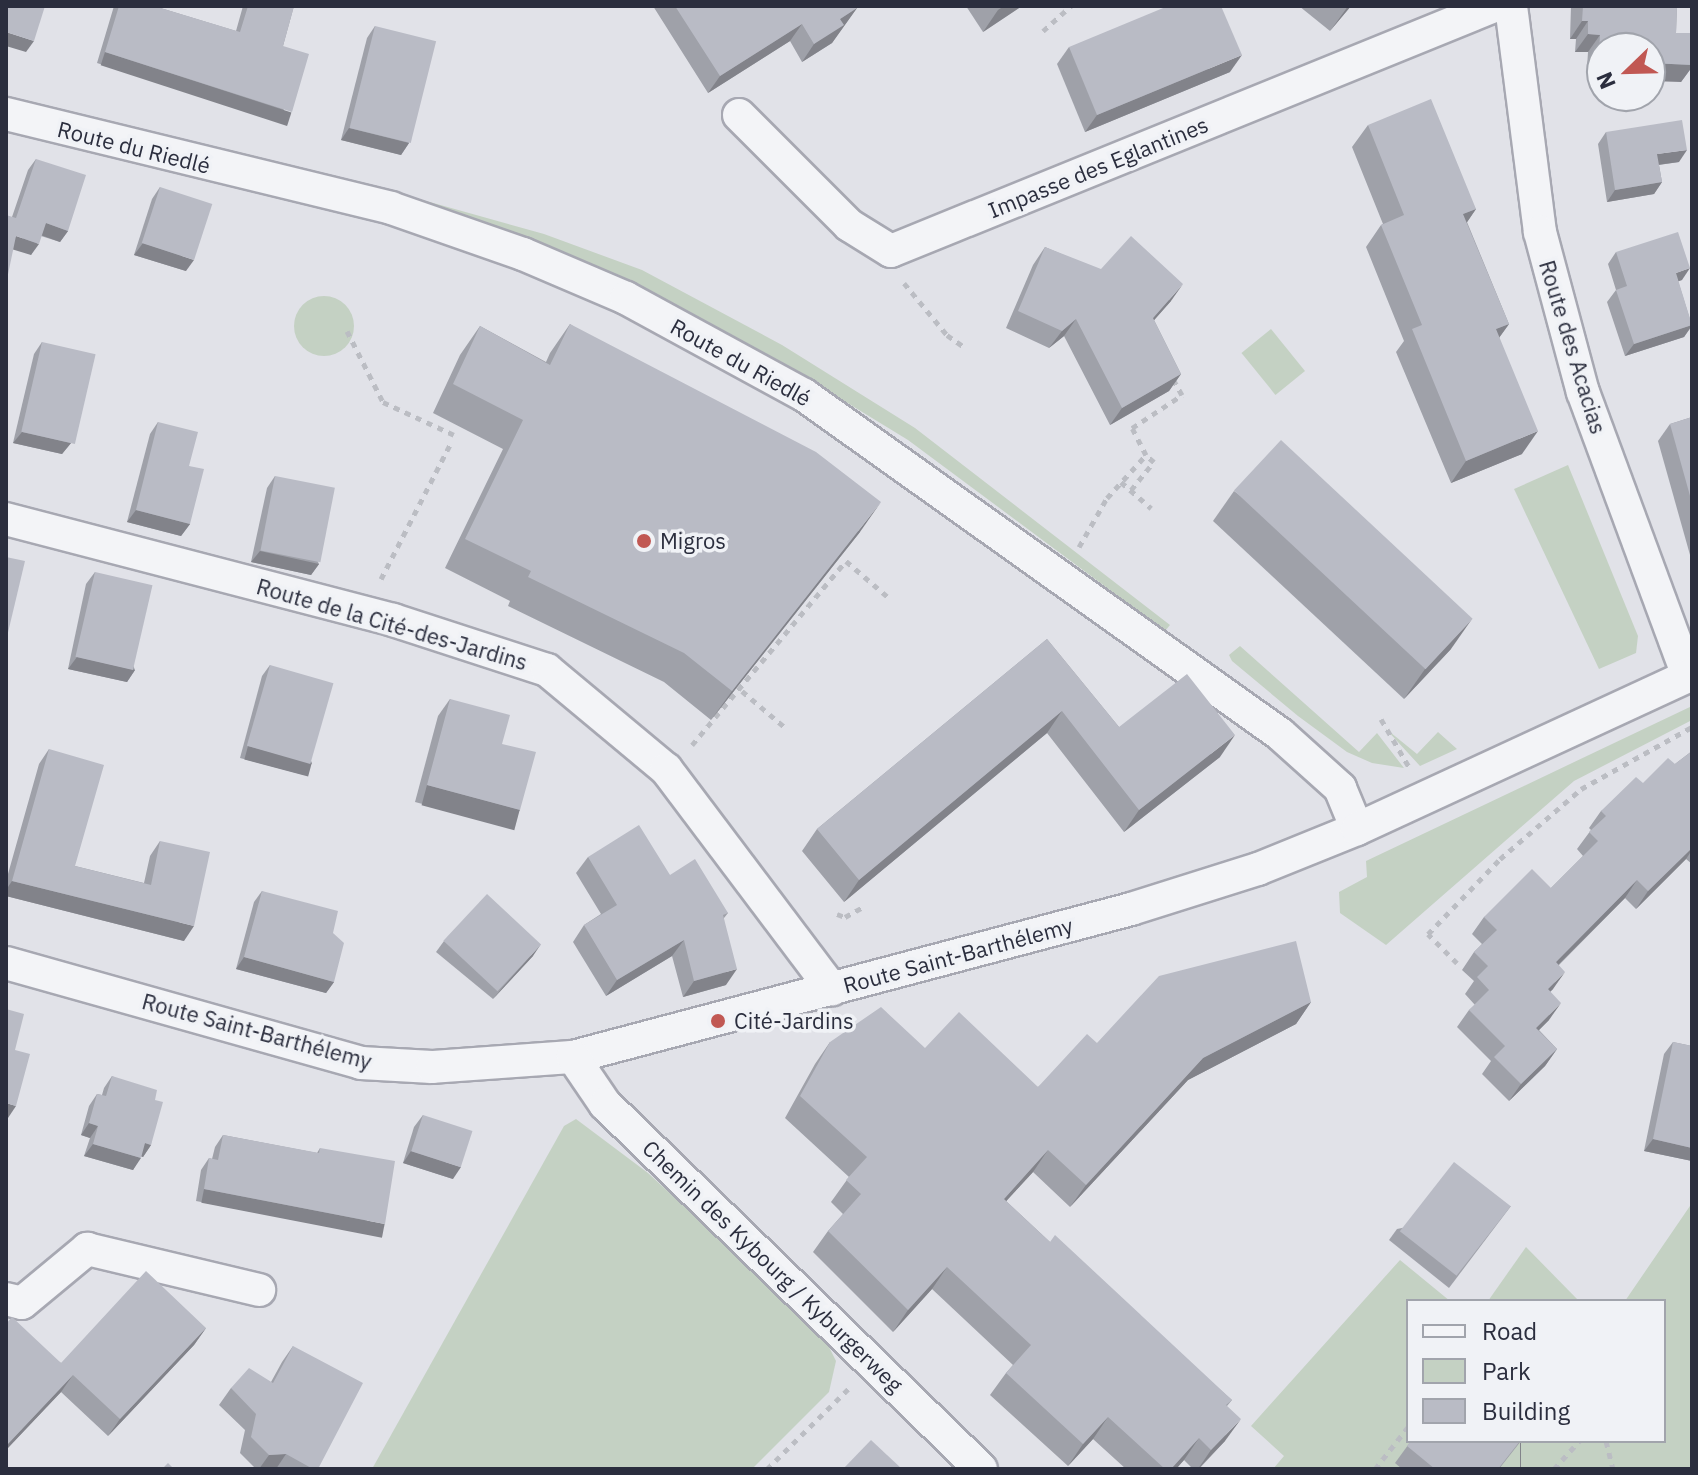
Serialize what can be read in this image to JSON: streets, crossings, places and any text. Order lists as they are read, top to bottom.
{
  "streets": {
    "street": [
      "Route du Riedlé",
      "Impasse des Eglantines",
      "Route des Acacias",
      "Route de la Cité-des-Jardins",
      "Route Saint-Barthélemy",
      "Chemin des Kybourg / Kyburgerweg"
    ]
  },
  "crossings": [
    ["Route du Riedlé", "Route Saint-Barthélemy"],
    ["Route des Acacias", "Route Saint-Barthélemy"],
    ["Route de la Cité-des-Jardins", "Route Saint-Barthélemy"],
    ["Route Saint-Barthélemy", "Chemin des Kybourg / Kyburgerweg"]
  ],
  "places": ["Migros", "Cité-Jardins"],
  "legend": ["Road", "Park", "Building"],
  "north": "bottom left"
}
